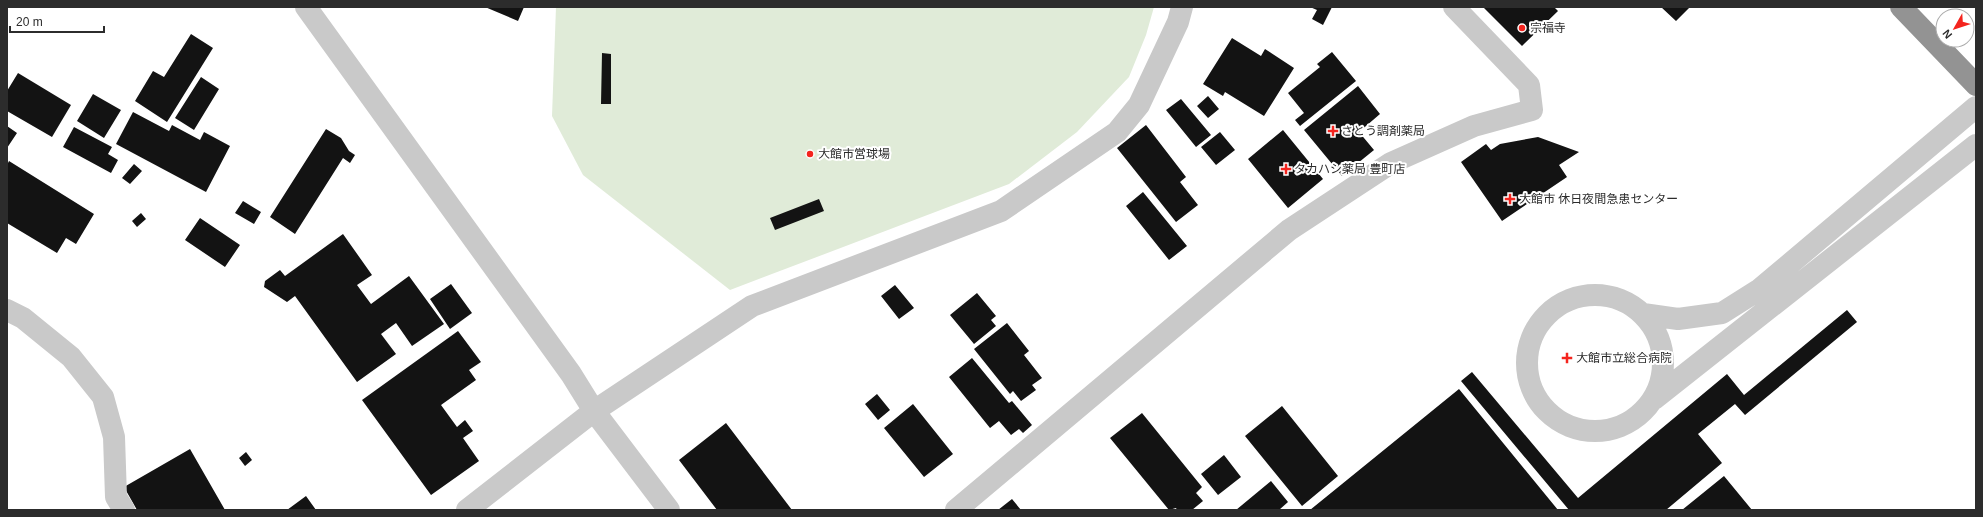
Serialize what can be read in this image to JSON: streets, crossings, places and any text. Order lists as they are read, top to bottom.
{
  "places": {
    "other": ["宗福寺", "大館市営球場"],
    "health": [
      "さとう調剤薬局",
      "タカハシ薬局 豊町店",
      "大館市 休日夜間急患センター",
      "大館市立総合病院"
    ]
  },
  "scale_bar": "20 m",
  "north": "bottom left"
}
